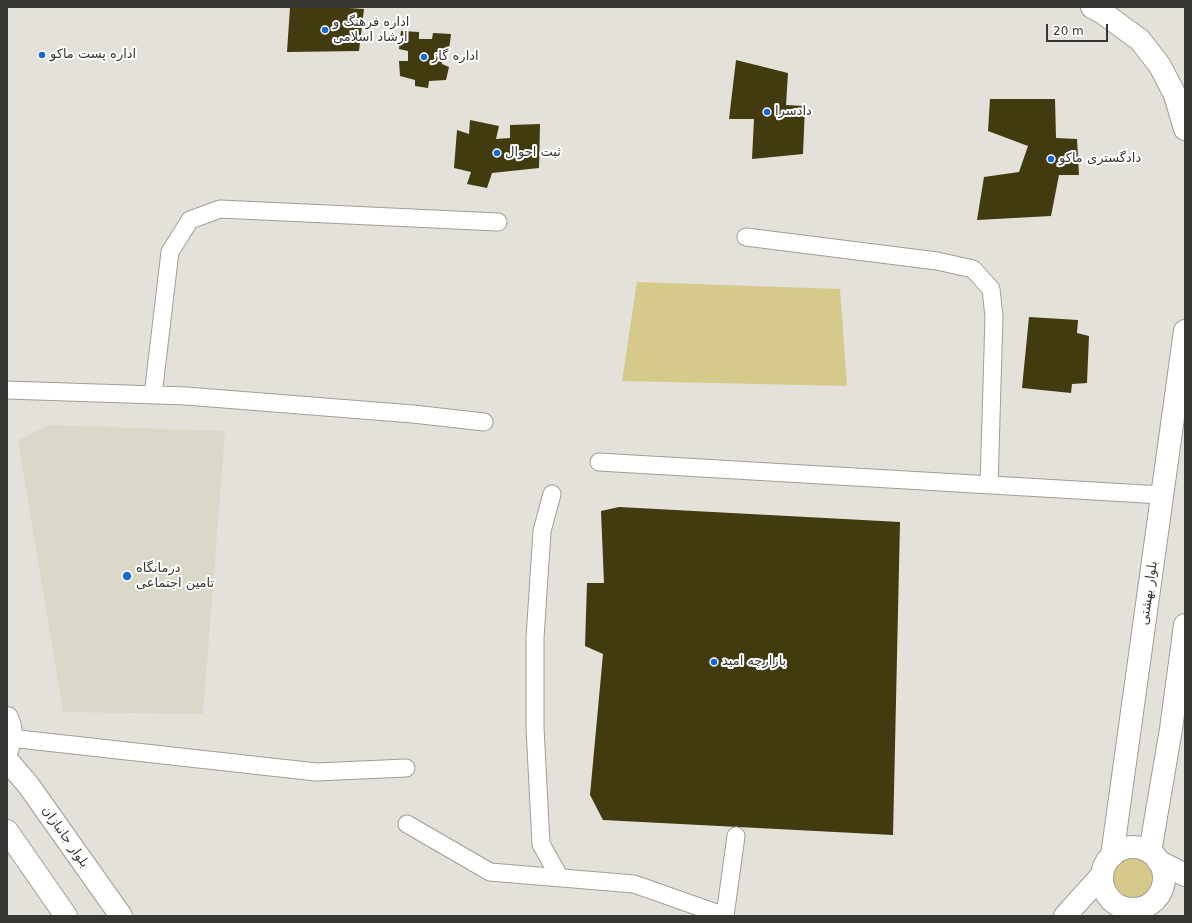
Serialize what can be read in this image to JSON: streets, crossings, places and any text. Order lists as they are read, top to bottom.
{
  "streets": {
    "main road": ["بلوار بهشتی", "بلوار جانبازان"]
  },
  "places": [
    "اداره فرهنگ و ارشاد اسلامی",
    "اداره پست ماکو",
    "اداره گاز",
    "دادسرا",
    "ثبت احوال",
    "دادگستری ماکو",
    "درمانگاه تامین اجتماعی",
    "بازارچه امید"
  ],
  "scale_bar": "20 m"
}
